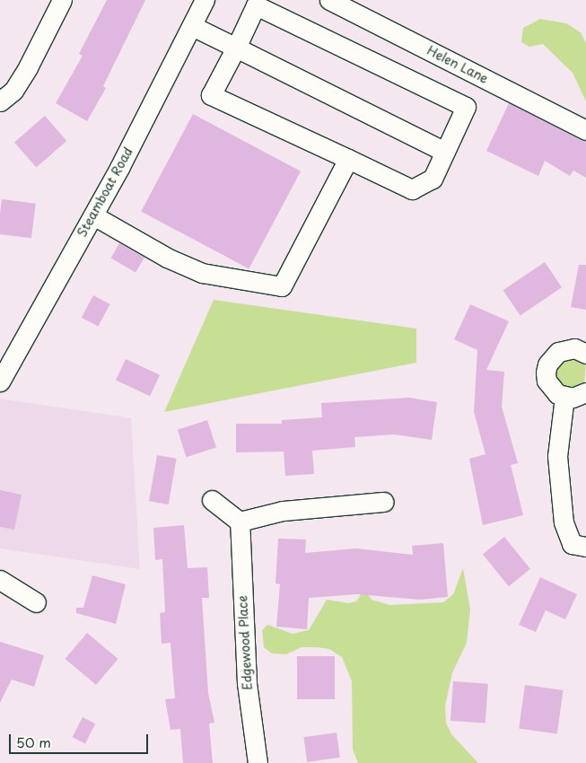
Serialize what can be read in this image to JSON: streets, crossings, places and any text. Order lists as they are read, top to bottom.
{
  "streets": {
    "street": ["Helen Lane", "Steamboat Road", "Edgewood Place"]
  },
  "scale_bar": "50 m"
}
